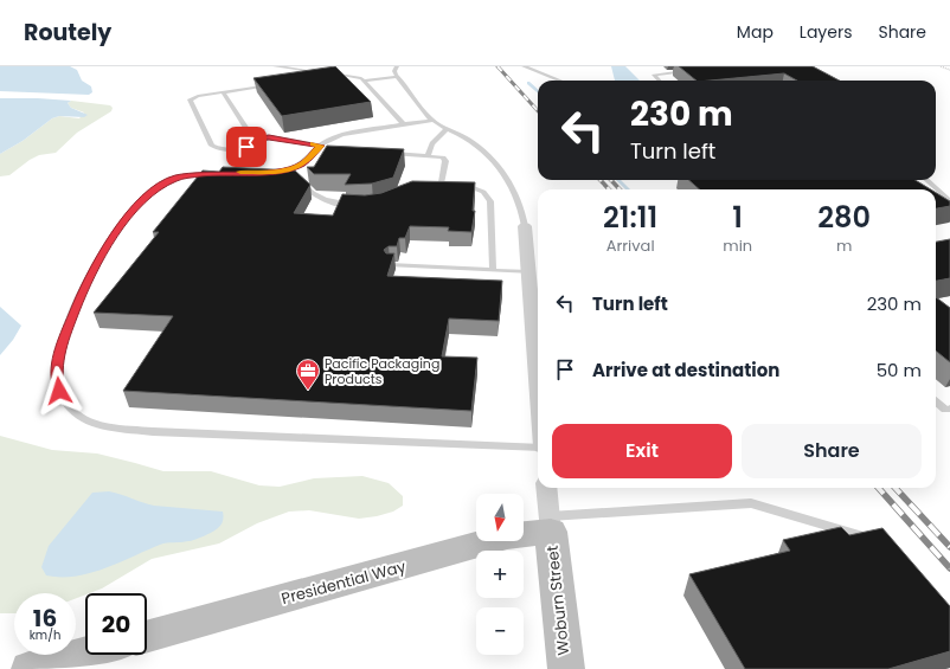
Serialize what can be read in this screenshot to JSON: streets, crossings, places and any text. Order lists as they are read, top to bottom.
{
  "streets": {
    "street": ["Presidential Way", "Woburn Street"]
  },
  "crossings": [
    ["Presidential Way", "Woburn Street"]
  ],
  "places": {
    "office": ["Pacific Packaging Products"]
  },
  "north": "bottom",
  "page": {
    "header": "Routely",
    "nav": ["Map", "Layers", "Share"],
    "turn": ["230 m", "Turn left"],
    "eta": [
      "21:11",
      "Arrival",
      "1",
      "min",
      "280",
      "m"
    ],
    "list": [
      {
        "name": "Turn left",
        "value": "230 m"
      },
      {
        "name": "Arrive at destination",
        "value": "50 m"
      }
    ],
    "buttons": ["Exit", "Share"],
    "map_buttons": ["+", "−"],
    "speed": "16 km/h",
    "limit": "20"
  }
}
